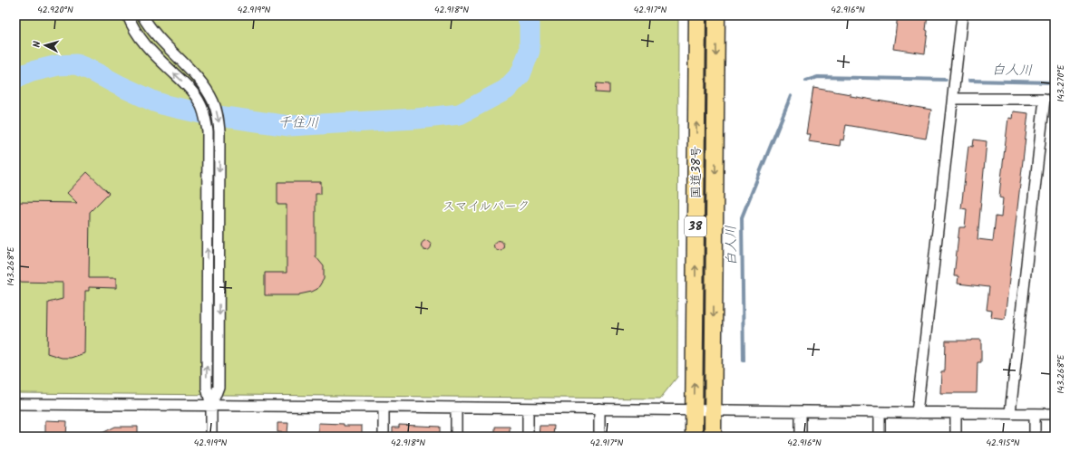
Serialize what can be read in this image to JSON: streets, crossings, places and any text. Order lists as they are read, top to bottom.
{
  "streets": {
    "highway": ["国道38号", "38"]
  },
  "water": ["白人川", "千住川"],
  "parks": ["スマイルパーク"],
  "north": "left",
  "coordinates": [
    "42.920°N",
    "42.919°N",
    "42.918°N",
    "42.917°N",
    "42.916°N",
    "143.270°E",
    "143.268°E",
    "42.915°N"
  ]
}
